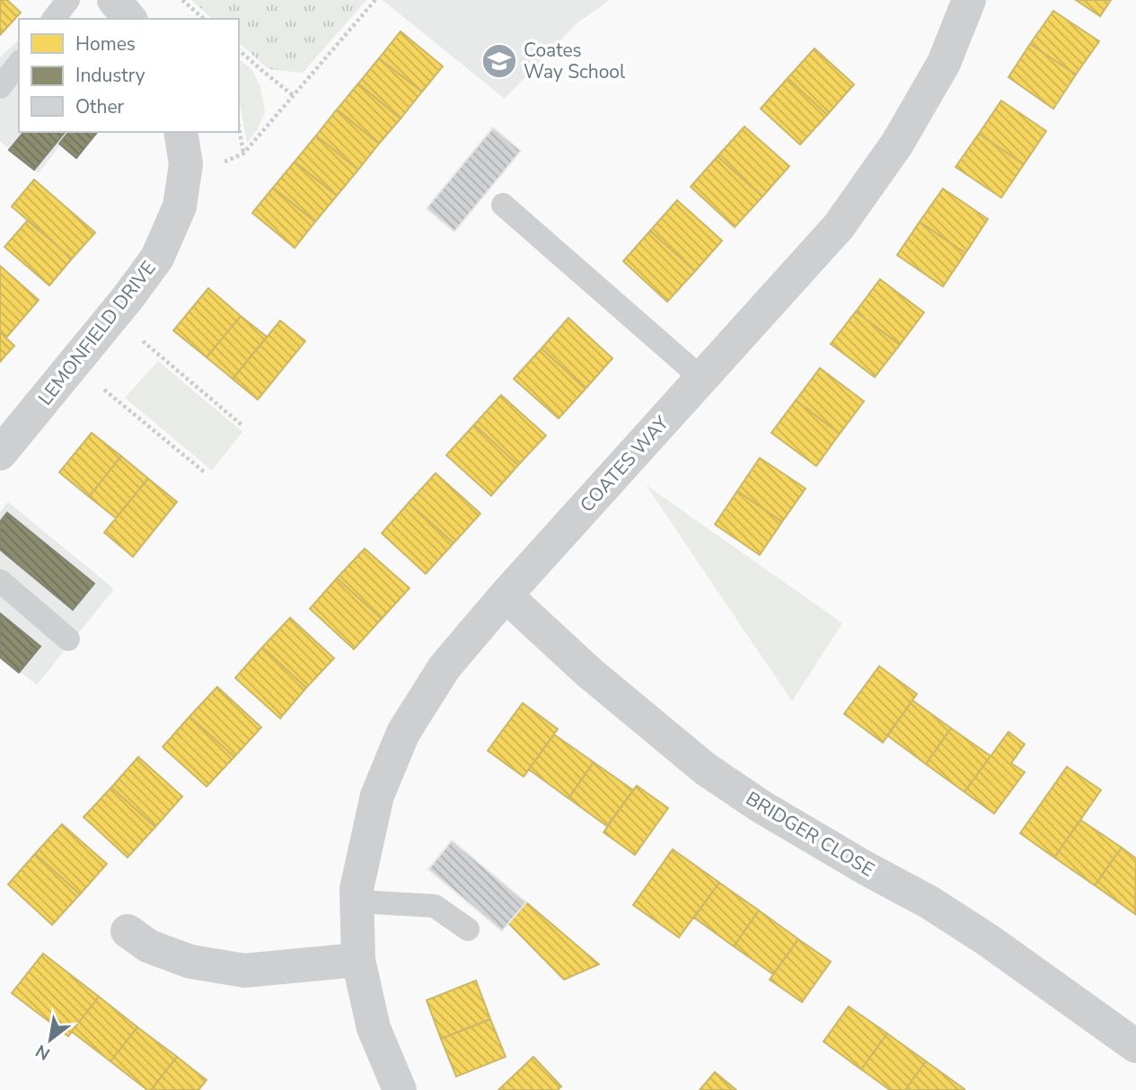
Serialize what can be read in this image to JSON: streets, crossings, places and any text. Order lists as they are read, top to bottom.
{
  "streets": {
    "street": ["LEMONFIELD DRIVE", "COATES WAY", "BRIDGER CLOSE"]
  },
  "crossings": [
    ["COATES WAY", "BRIDGER CLOSE"]
  ],
  "places": {
    "school or university": ["Coates Way School"]
  },
  "legend": ["Homes", "Industry", "Other"],
  "north": "bottom left"
}
